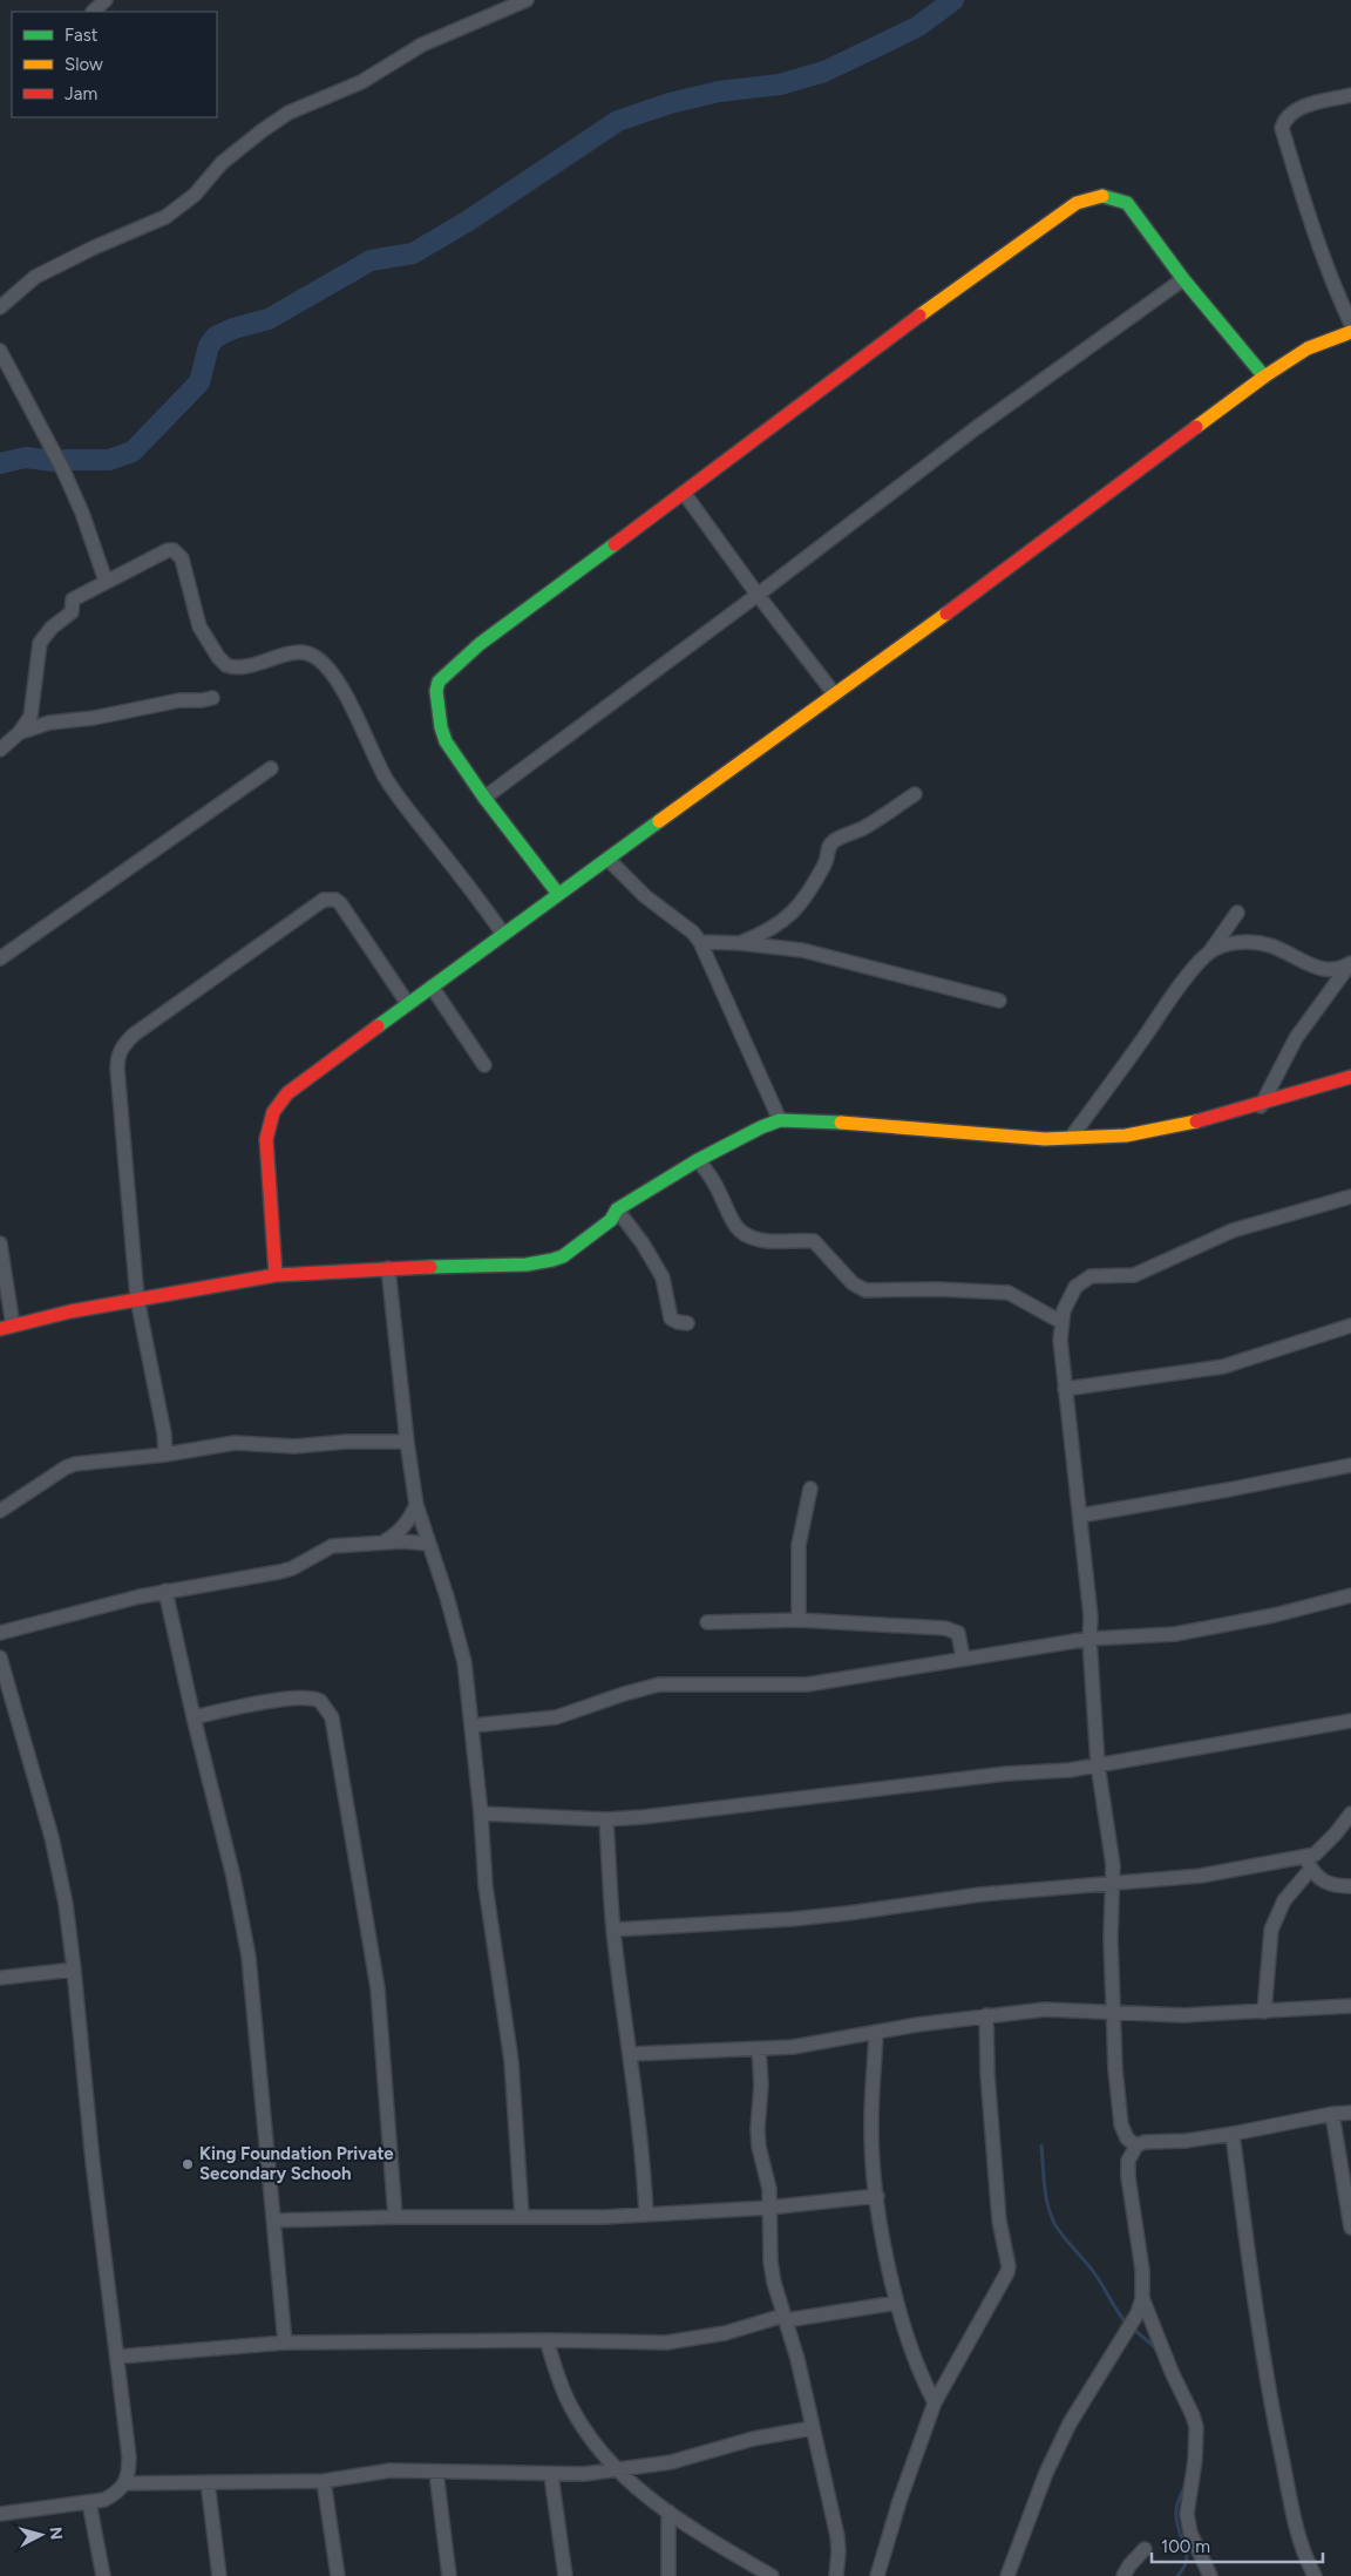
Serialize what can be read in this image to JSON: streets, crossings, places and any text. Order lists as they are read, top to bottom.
{
  "places": ["King Foundation Private Secondary Schooh"],
  "legend": ["Fast", "Slow", "Jam"],
  "scale_bar": "100 m",
  "north": "right"
}
